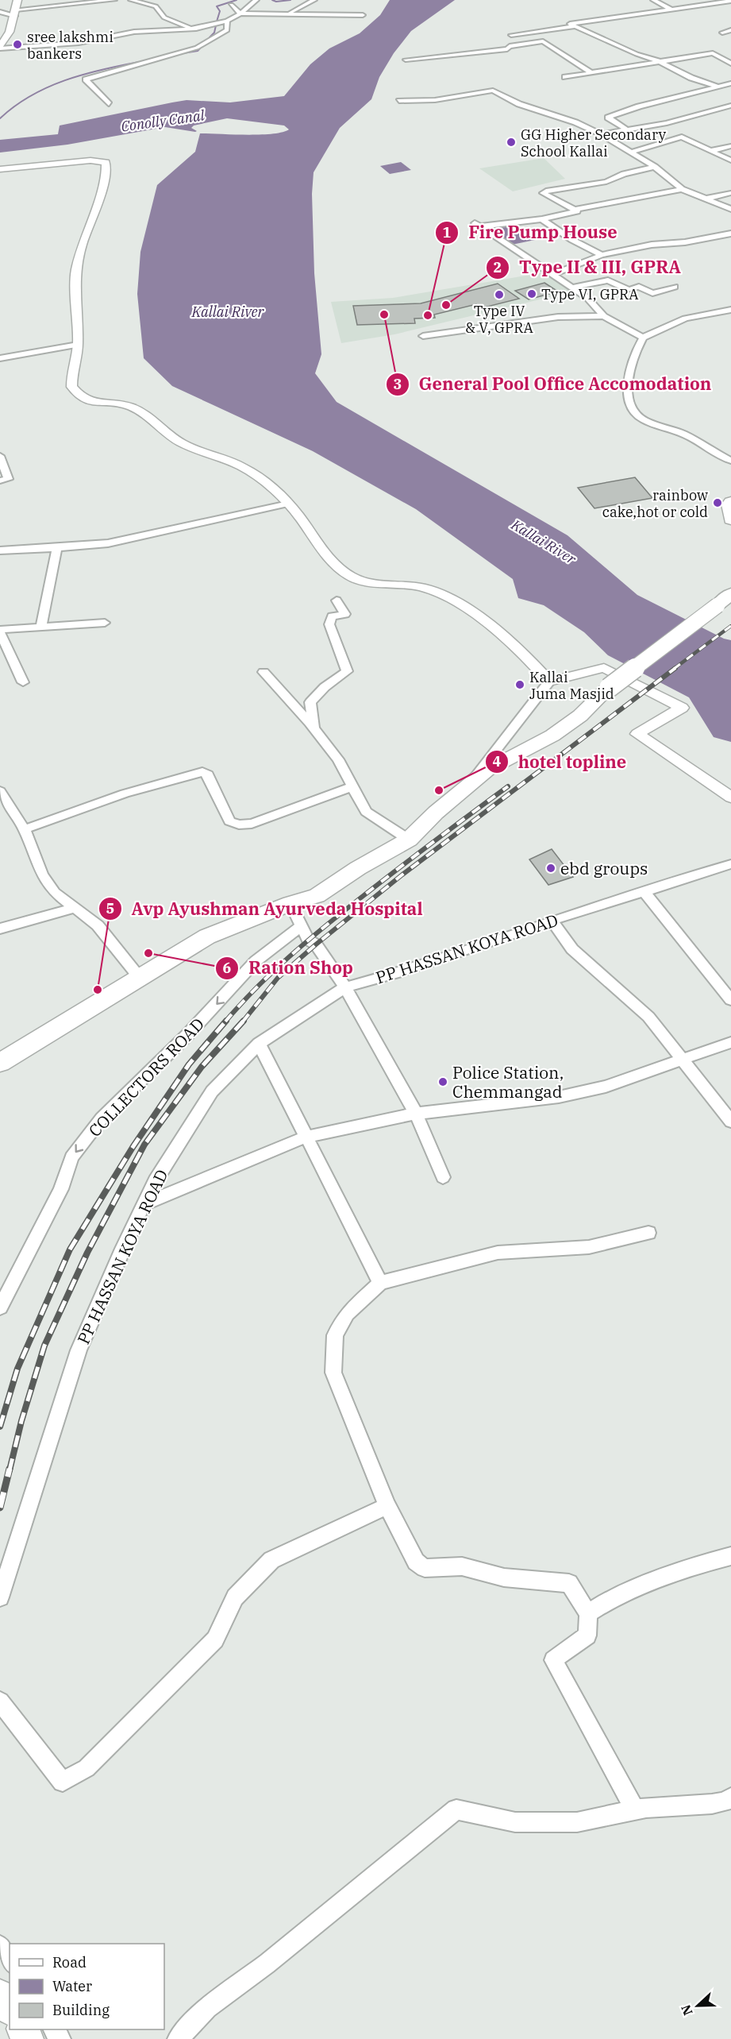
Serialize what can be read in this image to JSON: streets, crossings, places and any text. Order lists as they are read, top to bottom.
{
  "streets": {
    "street": ["PP HASSAN KOYA ROAD", "COLLECTORS ROAD"]
  },
  "one_way": ["COLLECTORS ROAD"],
  "water": ["Conolly Canal", "Kallai River"],
  "places": [
    "sree lakshmi bankers",
    "GG Higher Secondary School Kallai",
    "Type VI, GPRA",
    "Type IV & V, GPRA",
    "Type II & III, GPRA",
    "General Pool Office Accomodation",
    "Fire Pump House",
    "rainbow cake,hot or cold",
    "Kallai Juma Masjid",
    "hotel topline",
    "ebd groups",
    "Ration Shop",
    "Avp Ayushman Ayurveda Hospital",
    "Police Station, Chemmangad"
  ],
  "legend": ["Road", "Water", "Building"],
  "north": "left"
}
